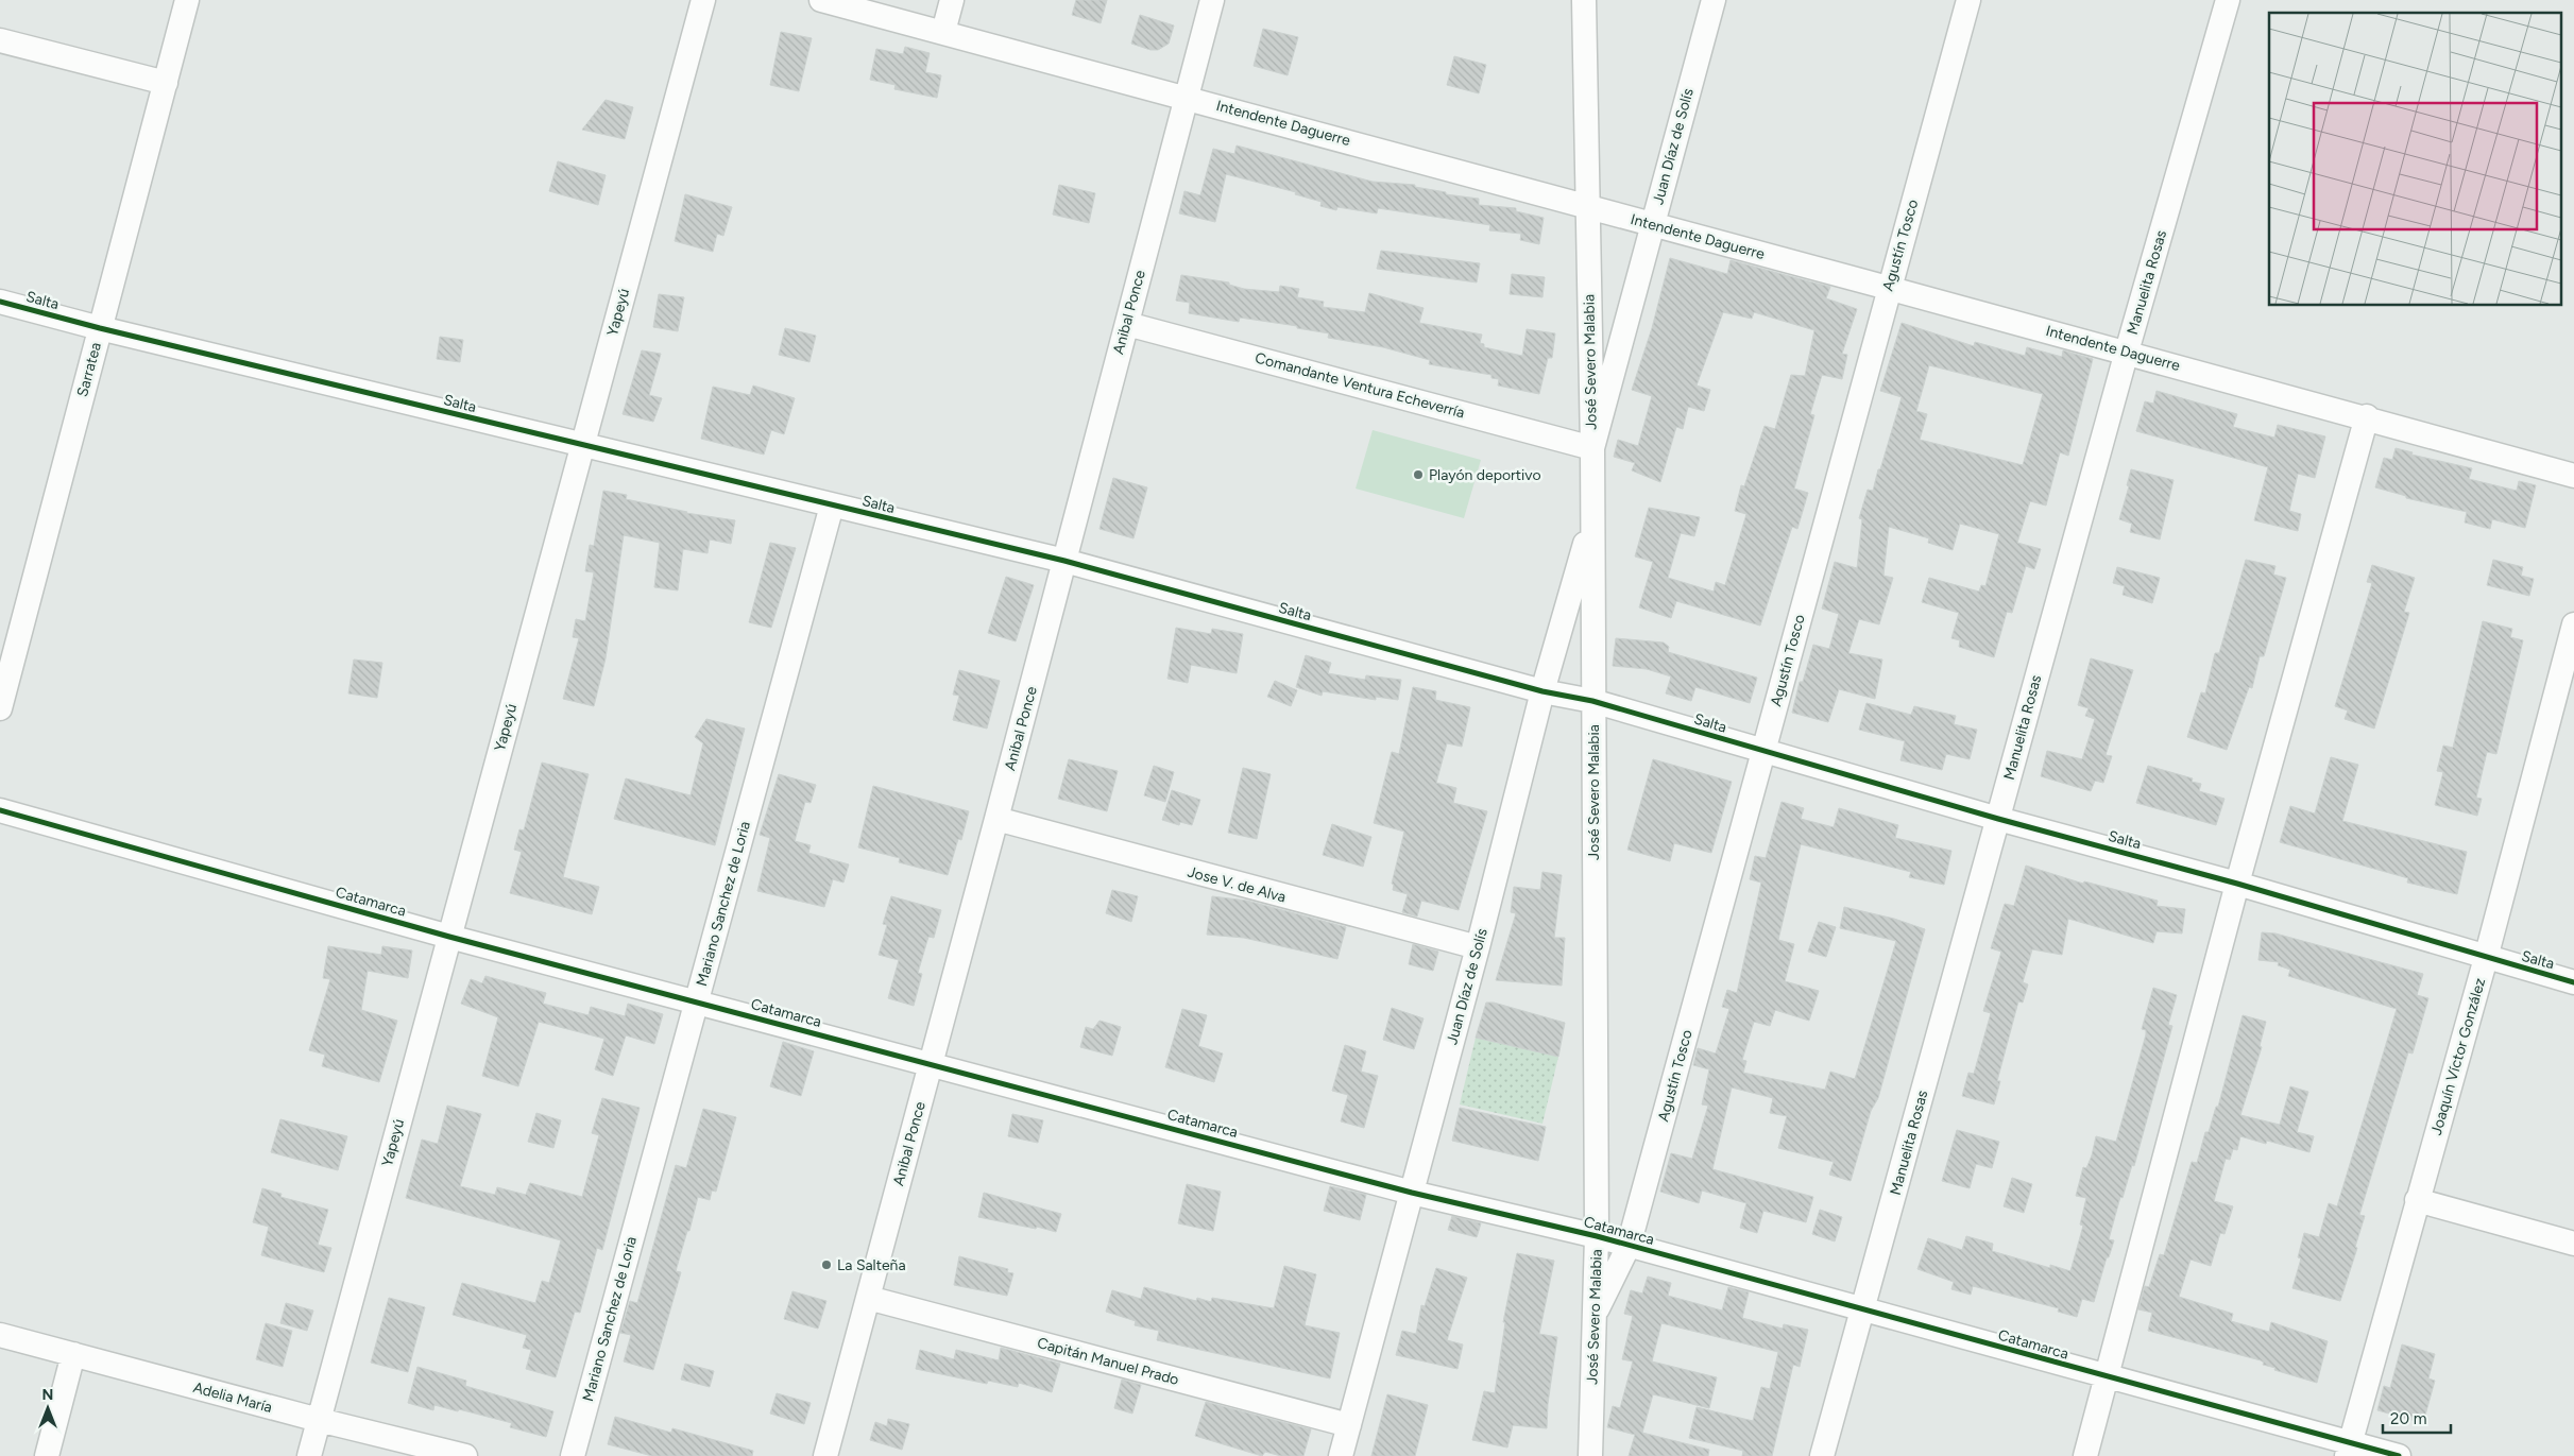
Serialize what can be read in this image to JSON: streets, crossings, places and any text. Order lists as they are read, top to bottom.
{
  "streets": {
    "street": [
      "Intendente Daguerre",
      "Juan Díaz de Solís",
      "Agustín Tosco",
      "Manuelita Rosas",
      "Salta",
      "Yapeyú",
      "Anibal Ponce",
      "José Severo Malabia",
      "Sarratea",
      "Comandante Ventura Echeverría",
      "Jose V. de Alva",
      "Catamarca",
      "Mariano Sanchez de Loria",
      "Joaquín Víctor González",
      "Capitán Manuel Prado",
      "Adelia María"
    ]
  },
  "crossings": [
    ["Intendente Daguerre", "Juan Díaz de Solís"],
    ["Intendente Daguerre", "Agustín Tosco"],
    ["Intendente Daguerre", "Manuelita Rosas"],
    ["Intendente Daguerre", "Anibal Ponce"],
    ["Intendente Daguerre", "José Severo Malabia"],
    ["Juan Díaz de Solís", "Salta"],
    ["Juan Díaz de Solís", "José Severo Malabia"],
    ["Juan Díaz de Solís", "Comandante Ventura Echeverría"],
    ["Juan Díaz de Solís", "Jose V. de Alva"],
    ["Juan Díaz de Solís", "Catamarca"],
    ["Juan Díaz de Solís", "Capitán Manuel Prado"],
    ["Agustín Tosco", "Salta"],
    ["Agustín Tosco", "José Severo Malabia"],
    ["Agustín Tosco", "Catamarca"],
    ["Manuelita Rosas", "Salta"],
    ["Manuelita Rosas", "Catamarca"],
    ["Salta", "Yapeyú"],
    ["Salta", "Anibal Ponce"],
    ["Salta", "José Severo Malabia"],
    ["Salta", "Sarratea"],
    ["Salta", "Mariano Sanchez de Loria"],
    ["Salta", "Joaquín Víctor González"],
    ["Yapeyú", "Catamarca"],
    ["Yapeyú", "Adelia María"],
    ["Anibal Ponce", "Comandante Ventura Echeverría"],
    ["Anibal Ponce", "Jose V. de Alva"],
    ["Anibal Ponce", "Catamarca"],
    ["Anibal Ponce", "Capitán Manuel Prado"],
    ["José Severo Malabia", "Comandante Ventura Echeverría"],
    ["José Severo Malabia", "Catamarca"],
    ["Catamarca", "Mariano Sanchez de Loria"],
    ["Catamarca", "Joaquín Víctor González"]
  ],
  "places": ["Playón deportivo", "La Salteña"],
  "scale_bar": "20 m",
  "north": "top"
}
